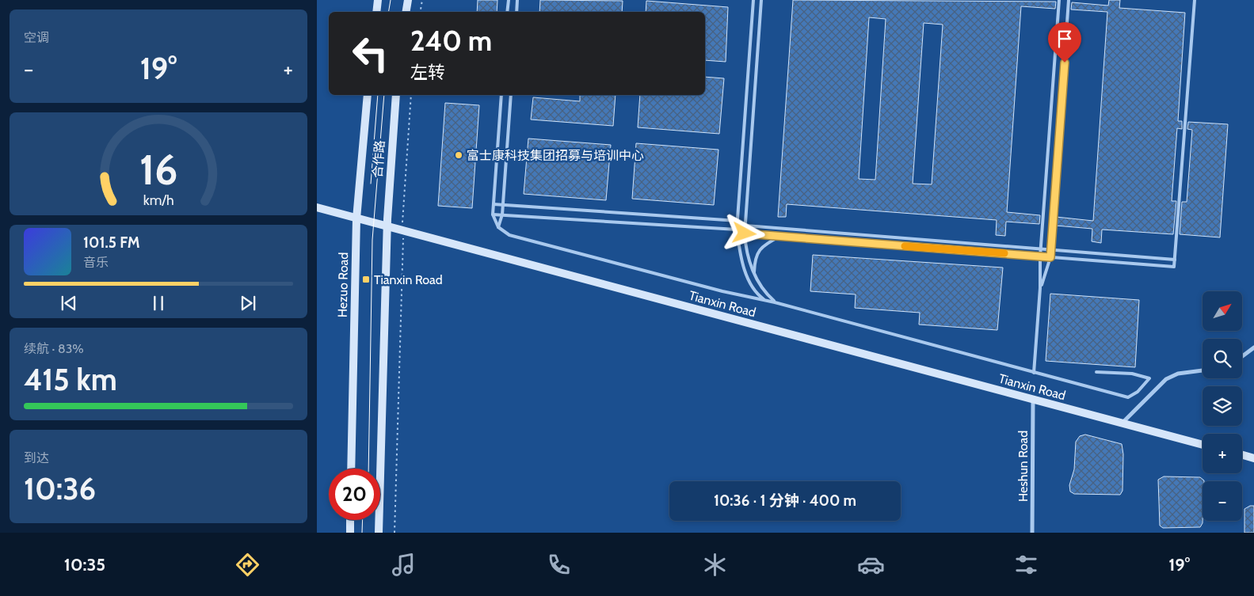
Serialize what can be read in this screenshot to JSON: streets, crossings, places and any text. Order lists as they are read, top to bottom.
{
  "streets": {
    "street": [
      "合作路",
      "Hezuo Road",
      "Tianxin Road",
      "Heshun Road"
    ]
  },
  "crossings": [
    ["合作路", "Tianxin Road"],
    ["Hezuo Road", "Tianxin Road"],
    ["Tianxin Road", "Heshun Road"]
  ],
  "places": {
    "other": ["富士康科技集团招募与培训中心"],
    "transit": ["Tianxin Road"]
  },
  "north": "top right",
  "page": {
    "tile": [
      "空调",
      ["续航 · 83%", "415 km"],
      ["到达", "10:36"]
    ],
    "turn": ["240 m", "左转"],
    "heat": ["−", "19°", "+"],
    "song": ["101.5 FM", "音乐"],
    "map_buttons": ["+", "−"],
    "limit": "20",
    "trip": "10:36 · 1 分钟 · 400 m",
    "tabs": ["10:35", "19°"],
    "gauge": ["16", "km/h"]
  }
}
